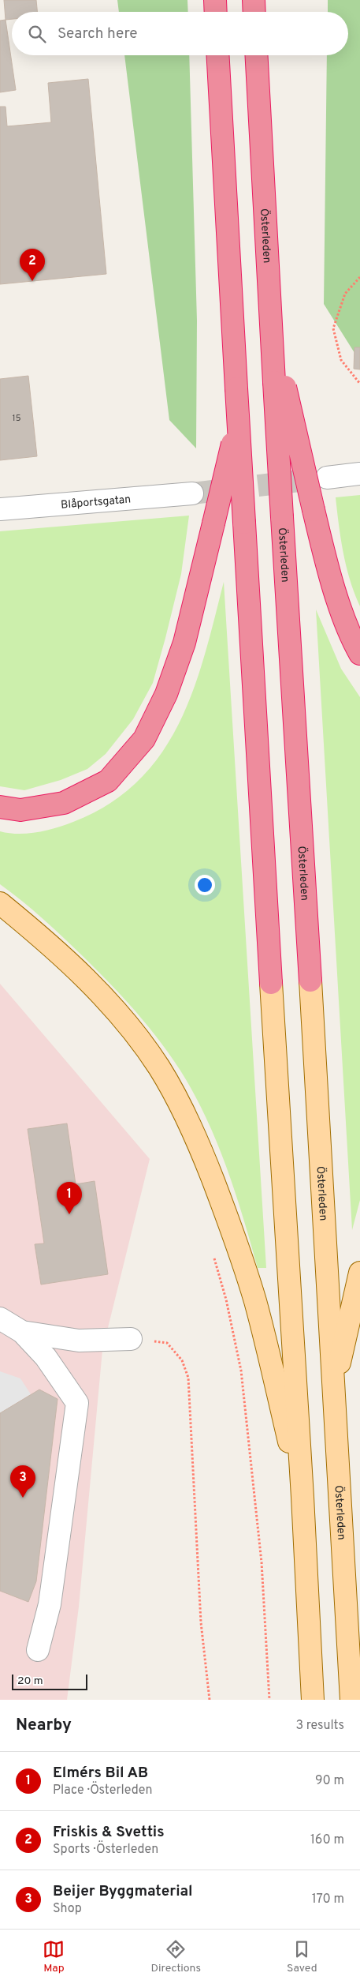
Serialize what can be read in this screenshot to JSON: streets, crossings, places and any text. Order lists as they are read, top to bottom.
{
  "streets": {
    "highway": ["Österleden"],
    "street": ["Blåportsgatan"]
  },
  "house_numbers": ["15"],
  "scale_bar": "20 m",
  "page": {
    "search": "Search here",
    "pins": ["2", "1", "3"],
    "scale": "20 m",
    "heading": ["Nearby", "3 results"],
    "list": [
      {
        "mark": "1",
        "name": "Elmérs Bil AB",
        "note": "Place · Österleden",
        "value": "90 m"
      },
      {
        "mark": "2",
        "name": "Friskis & Svettis",
        "note": "Sports · Österleden",
        "value": "160 m"
      },
      {
        "mark": "3",
        "name": "Beijer Byggmaterial",
        "note": "Shop",
        "value": "170 m"
      }
    ],
    "nav": ["Map", "Directions", "Saved"]
  }
}
